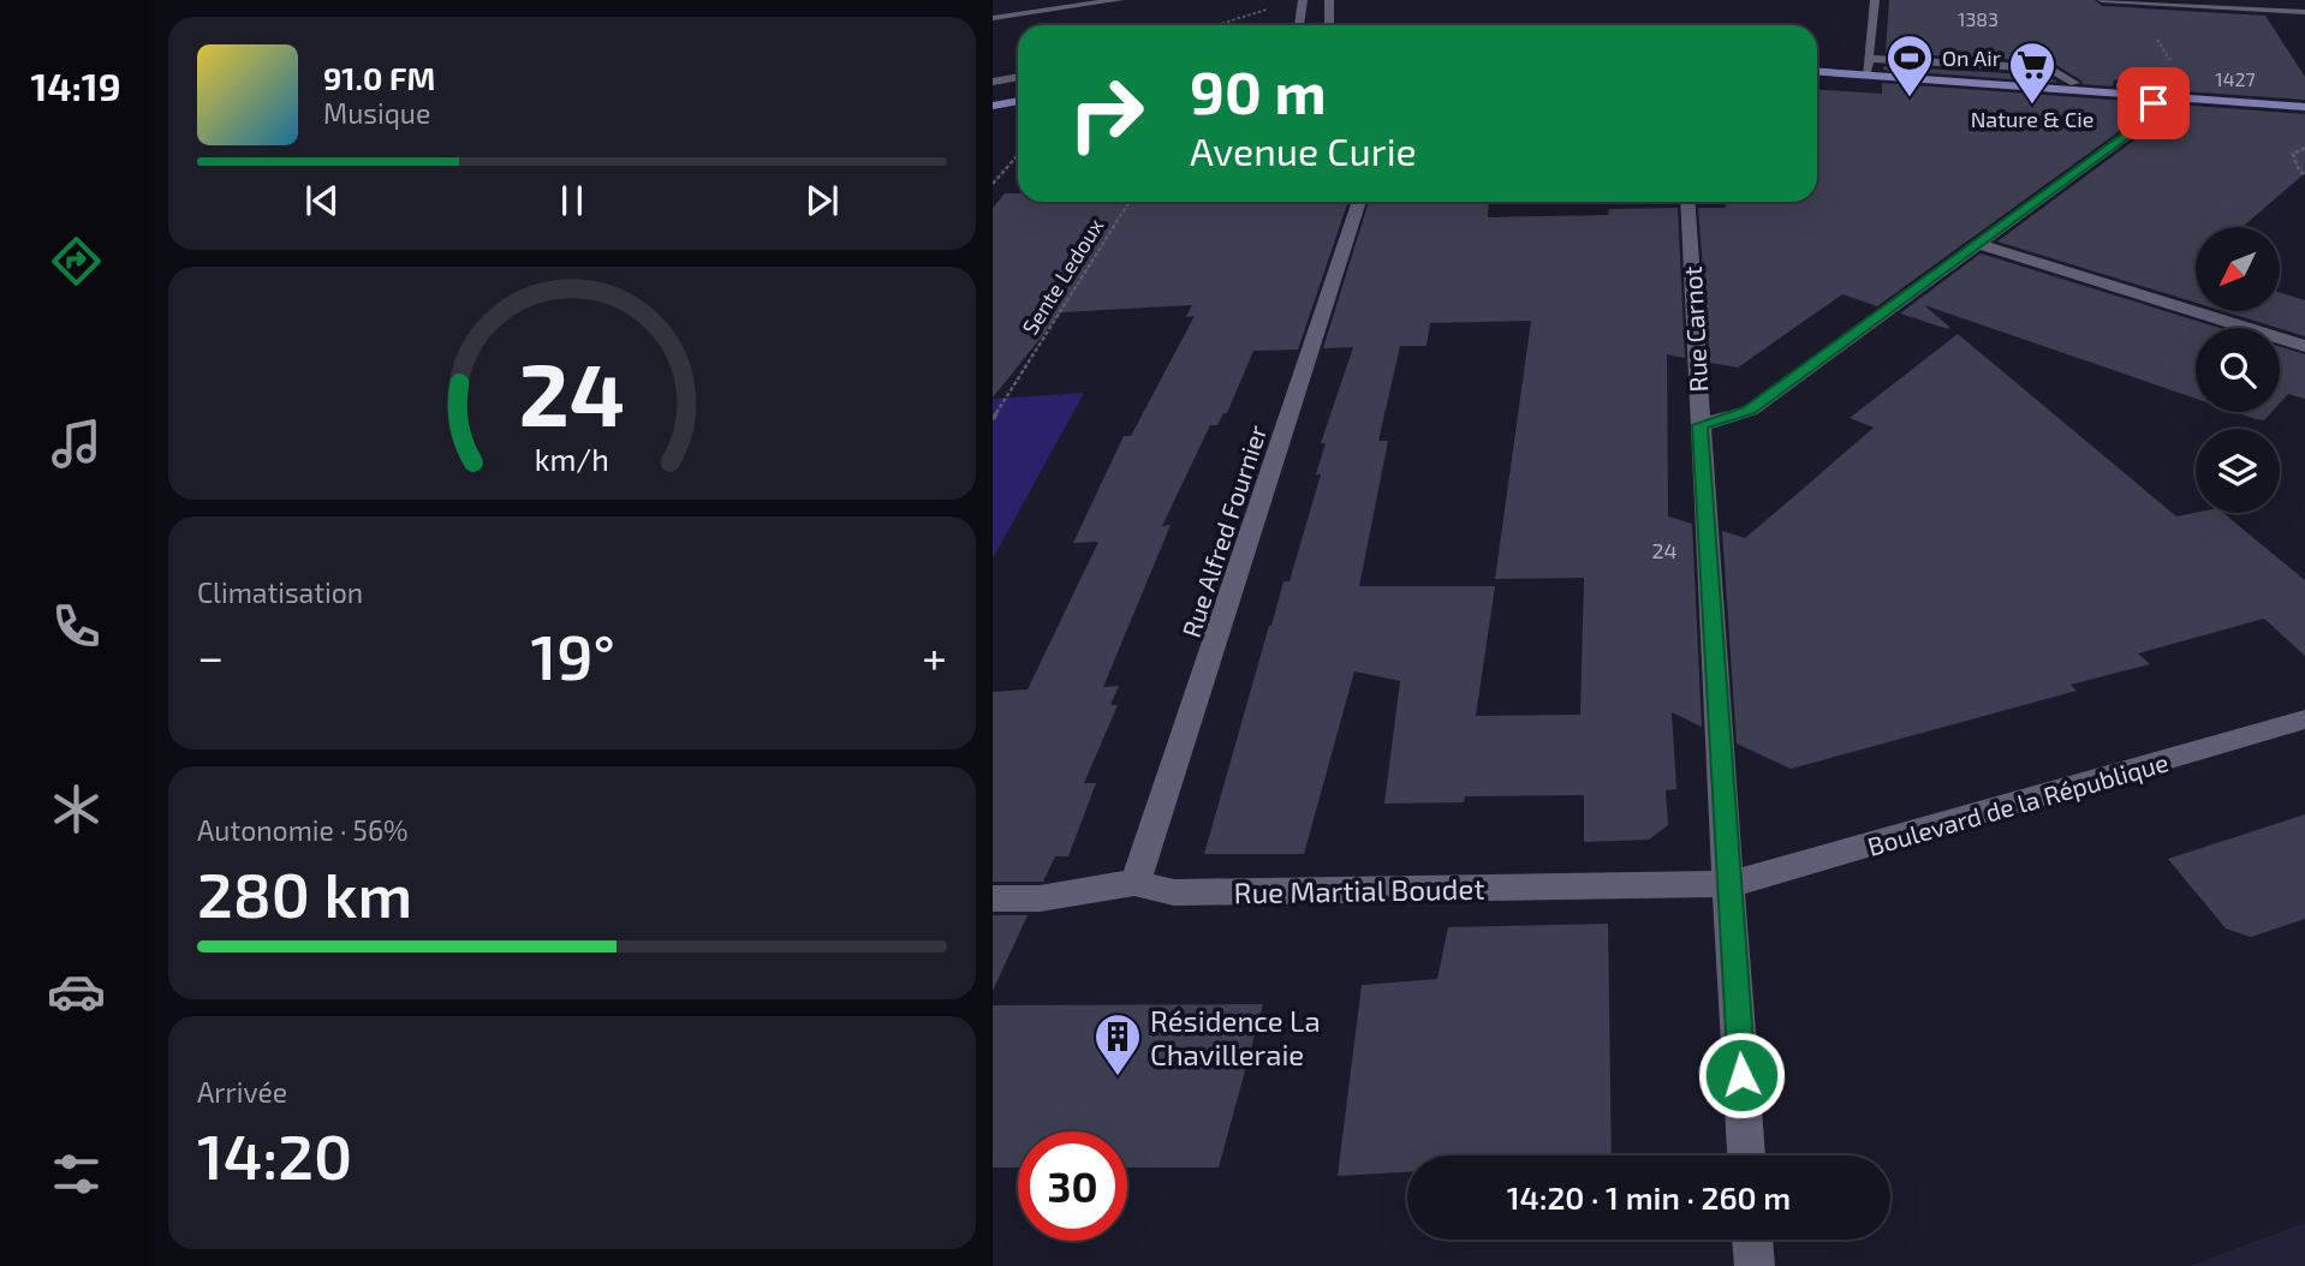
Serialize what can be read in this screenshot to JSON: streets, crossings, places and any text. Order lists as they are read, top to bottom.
{
  "streets": {
    "street": [
      "Rue Carnot",
      "Rue Alfred Fournier",
      "Boulevard de la République",
      "Rue Martial Boudet"
    ],
    "path": ["Sente Ledoux"]
  },
  "crossings": [
    ["Rue Carnot", "Boulevard de la République"],
    ["Rue Carnot", "Rue Martial Boudet"],
    ["Rue Alfred Fournier", "Rue Martial Boudet"],
    ["Boulevard de la République", "Rue Martial Boudet"]
  ],
  "places": {
    "sports": ["On Air"],
    "supermarket": ["Nature & Cie"],
    "building": ["Résidence La Chavilleraie"]
  },
  "house_numbers": ["1383", "1427", "24"],
  "north": "bottom left",
  "page": {
    "tabs": "14:19",
    "turn": ["90 m", "Avenue Curie"],
    "song": ["91.0 FM", "Musique"],
    "tile": [
      "Climatisation",
      ["Autonomie · 56%", "280 km"],
      ["Arrivée", "14:20"]
    ],
    "heat": ["−", "19°", "+"],
    "limit": "30",
    "trip": "14:20 · 1 min · 260 m",
    "gauge": ["24", "km/h"]
  }
}
